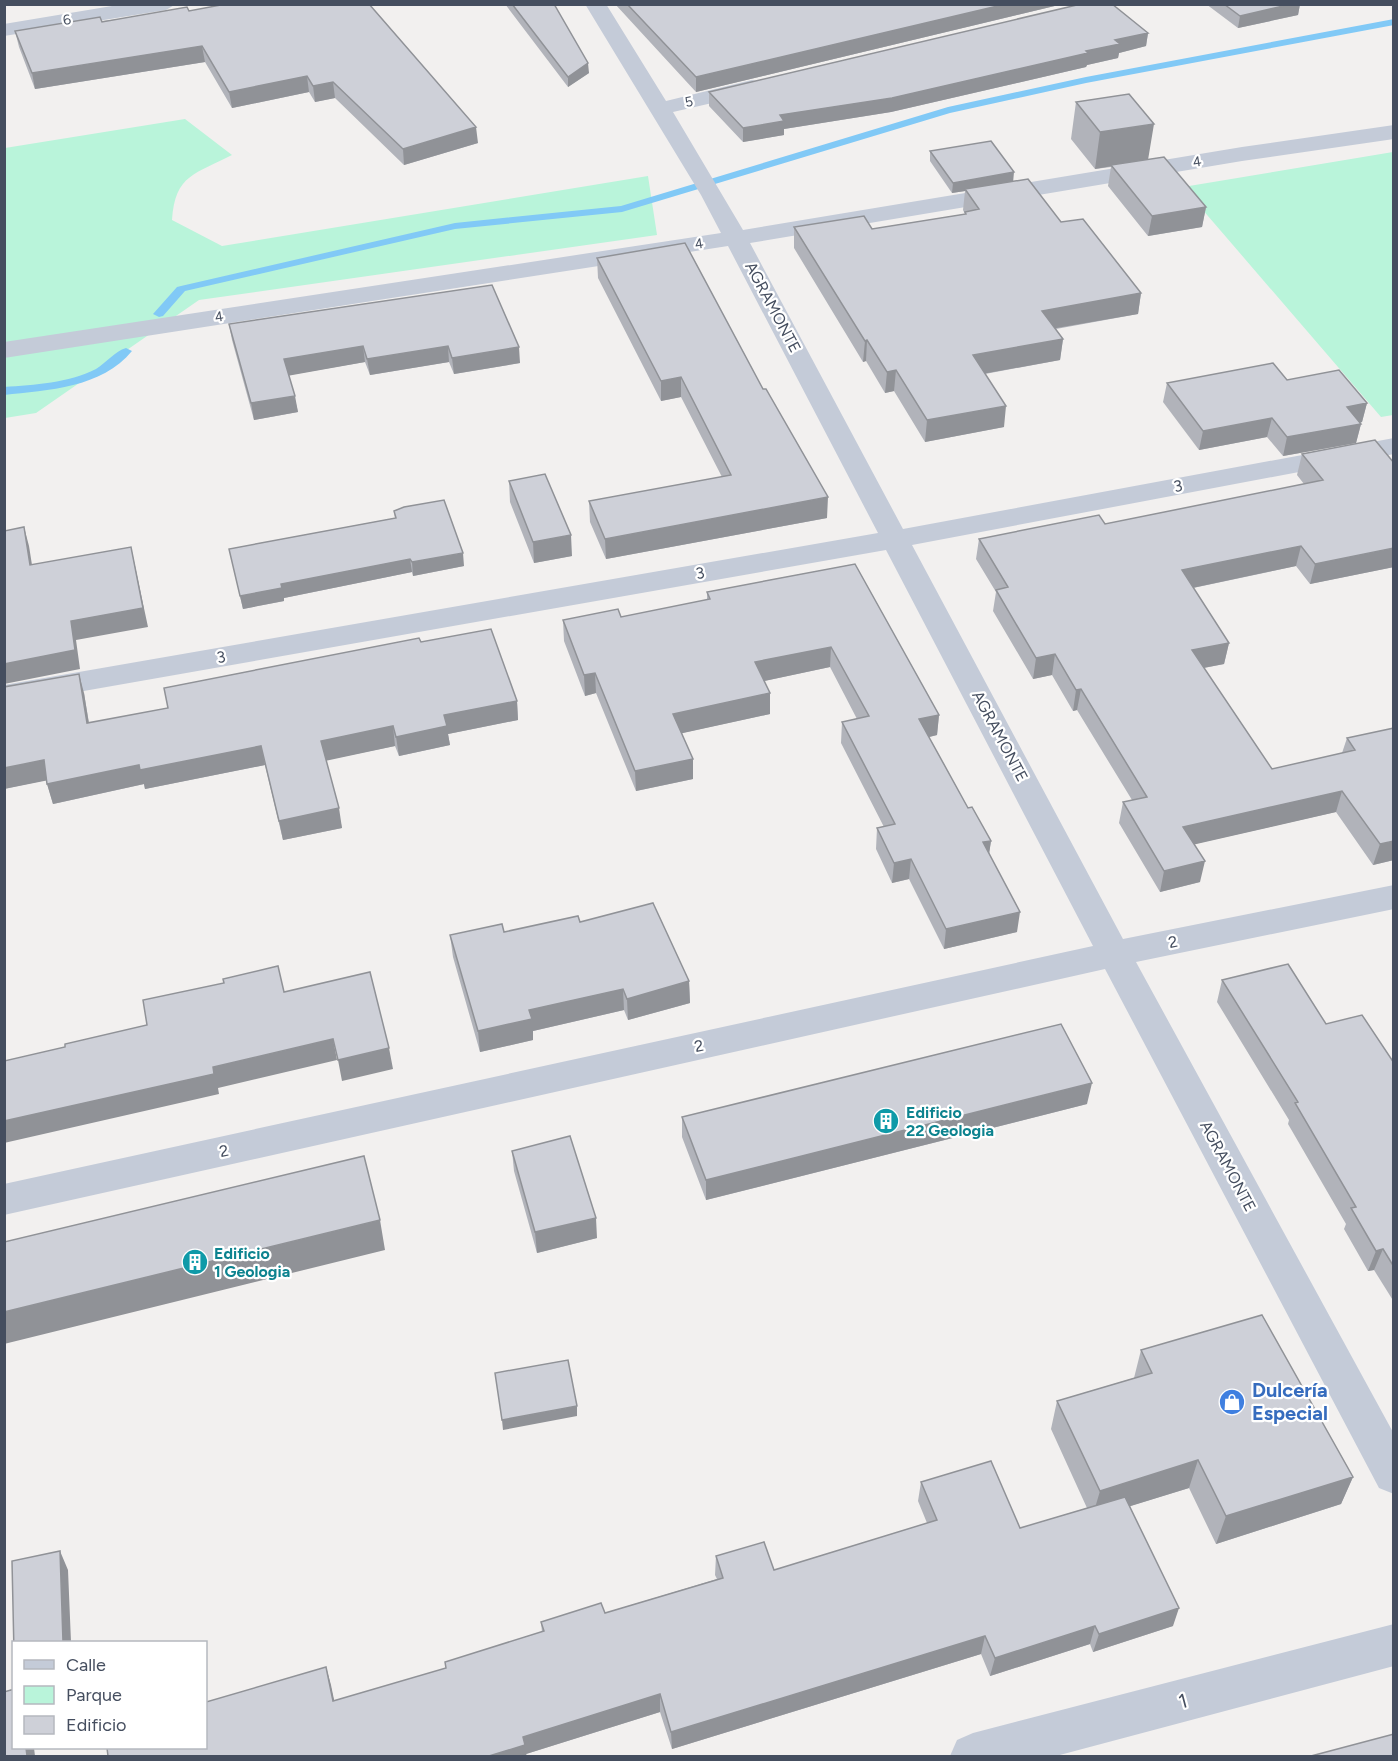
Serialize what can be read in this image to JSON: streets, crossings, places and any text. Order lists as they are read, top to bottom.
{
  "streets": {
    "street": [
      "6",
      "5",
      "4",
      "AGRAMONTE",
      "3",
      "2",
      "1"
    ]
  },
  "crossings": [
    ["5", "AGRAMONTE"],
    ["4", "AGRAMONTE"],
    ["AGRAMONTE", "3"],
    ["AGRAMONTE", "2"]
  ],
  "places": {
    "building": ["Edificio 22 Geologia", "Edificio 1 Geologia"],
    "shop": ["Dulcería Especial"]
  },
  "legend": ["Calle", "Parque", "Edificio"]
}
